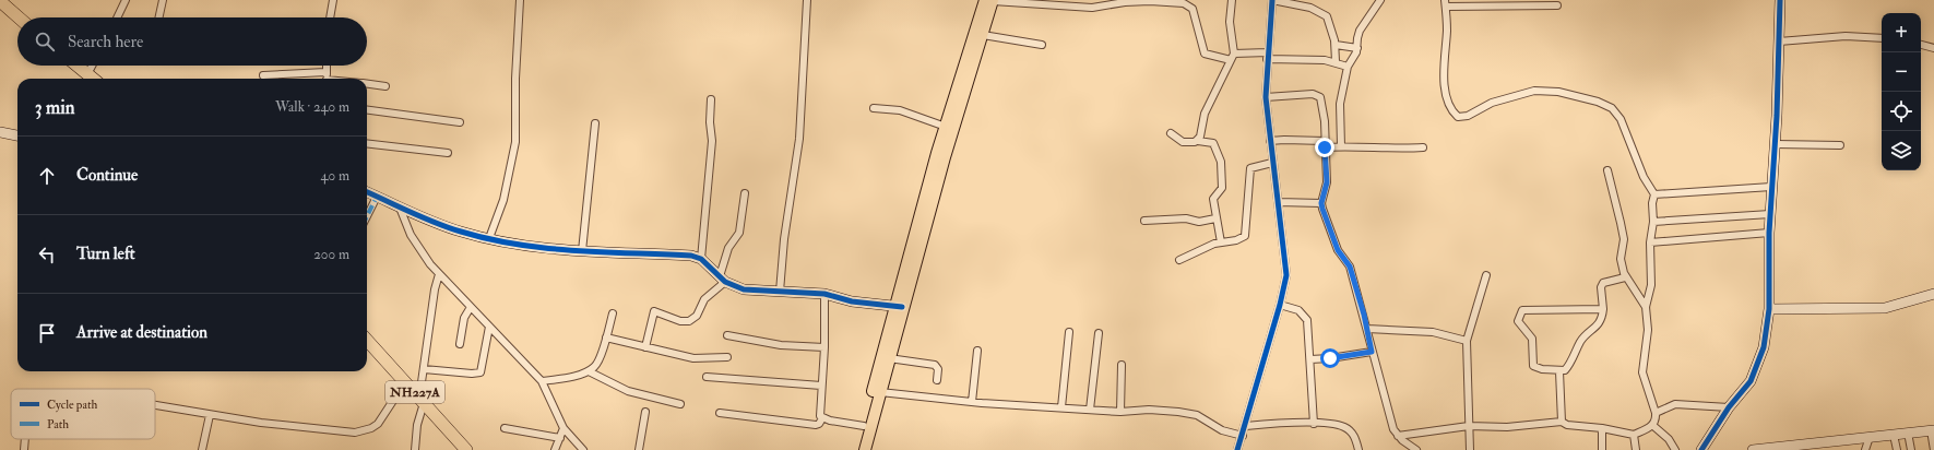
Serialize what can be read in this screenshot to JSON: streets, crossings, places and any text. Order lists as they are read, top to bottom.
{
  "streets": {
    "highway": ["NH227A"]
  },
  "legend": ["Cycle path", "Path"],
  "page": {
    "map_buttons": ["+", "−"],
    "search": "Search here",
    "heading": ["3 min", "Walk · 240 m"],
    "list": [
      ["Continue", "40 m"],
      ["Turn left", "200 m"],
      "Arrive at destination"
    ]
  }
}
